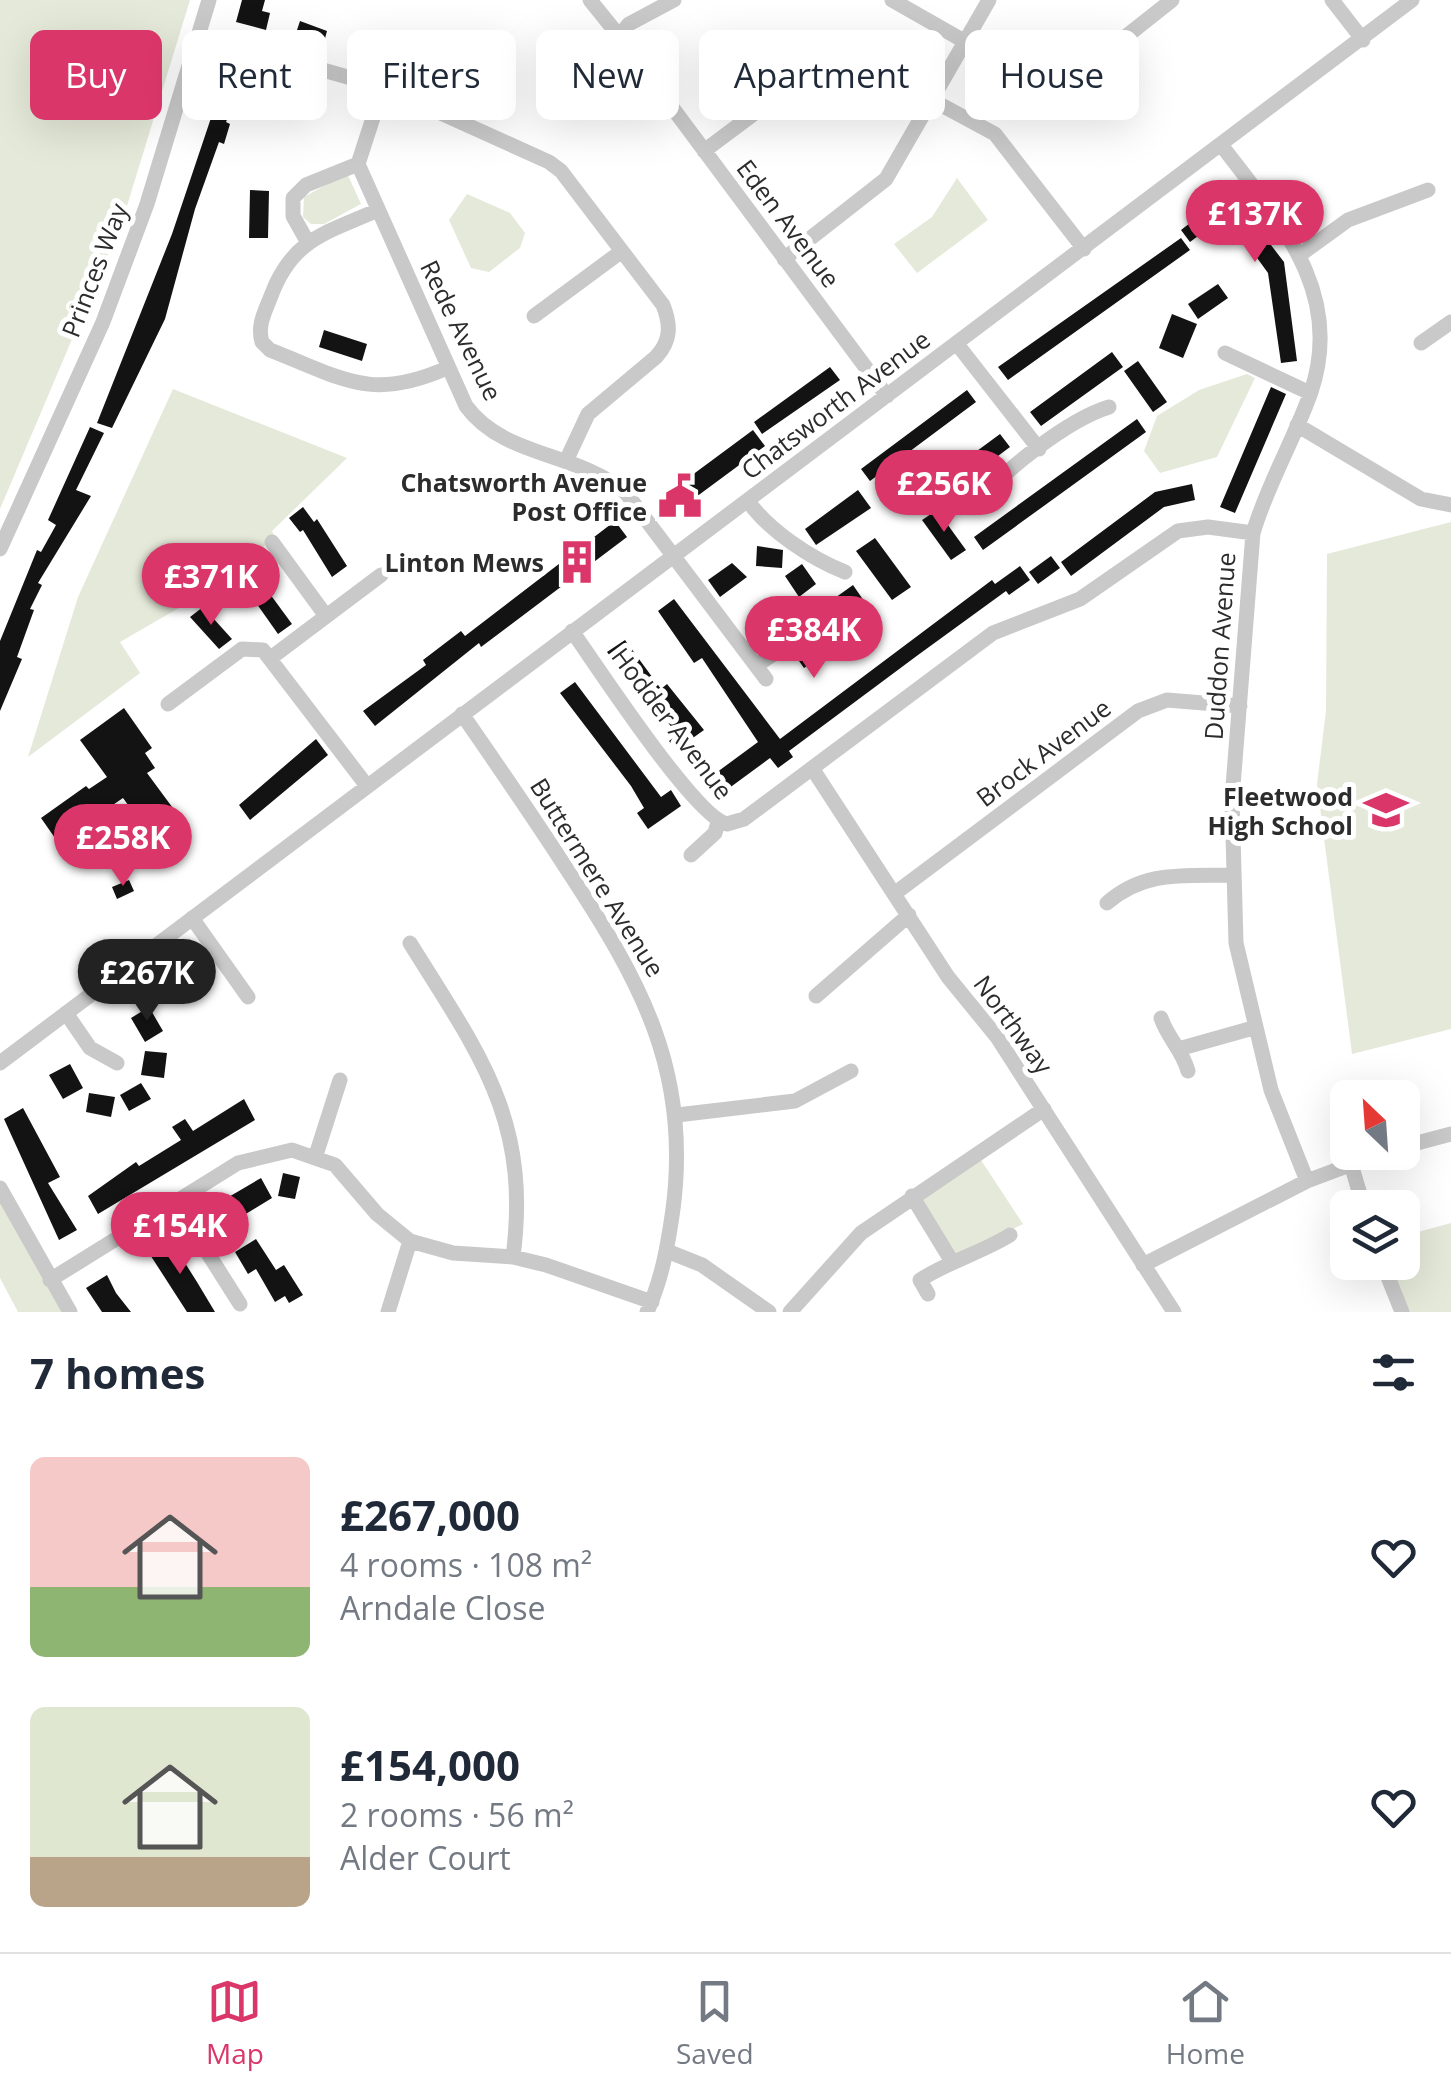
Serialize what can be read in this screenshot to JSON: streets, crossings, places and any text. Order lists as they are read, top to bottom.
{
  "streets": {
    "street": [
      "Eden Avenue",
      "Princes Way",
      "Rede Avenue",
      "Chatsworth Avenue",
      "Duddon Avenue",
      "Hodder Avenue",
      "Brock Avenue",
      "Buttermere Avenue",
      "Northway"
    ]
  },
  "crossings": [
    ["Eden Avenue", "Chatsworth Avenue"],
    ["Rede Avenue", "Chatsworth Avenue"],
    ["Chatsworth Avenue", "Duddon Avenue"],
    ["Chatsworth Avenue", "Hodder Avenue"],
    ["Chatsworth Avenue", "Buttermere Avenue"],
    ["Duddon Avenue", "Hodder Avenue"],
    ["Duddon Avenue", "Brock Avenue"],
    ["Hodder Avenue", "Northway"],
    ["Brock Avenue", "Northway"]
  ],
  "places": {
    "public building": ["Chatsworth Avenue Post Office"],
    "building": ["Linton Mews"],
    "school or university": ["Fleetwood High School"]
  },
  "north": "top left",
  "page": {
    "chip": [
      "Buy",
      "Rent",
      "Filters",
      "New",
      "Apartment",
      "House"
    ],
    "price": [
      "£137K",
      "£256K",
      "£371K",
      "£384K",
      "£258K",
      "£267K",
      "£154K"
    ],
    "heading": "7 homes",
    "list": [
      {
        "name": "£267,000",
        "note": "4 rooms · 108 m² · Arndale Close"
      },
      {
        "name": "£154,000",
        "note": "2 rooms · 56 m² · Alder Court"
      }
    ],
    "tabs": ["Map", "Saved", "Home"]
  }
}
